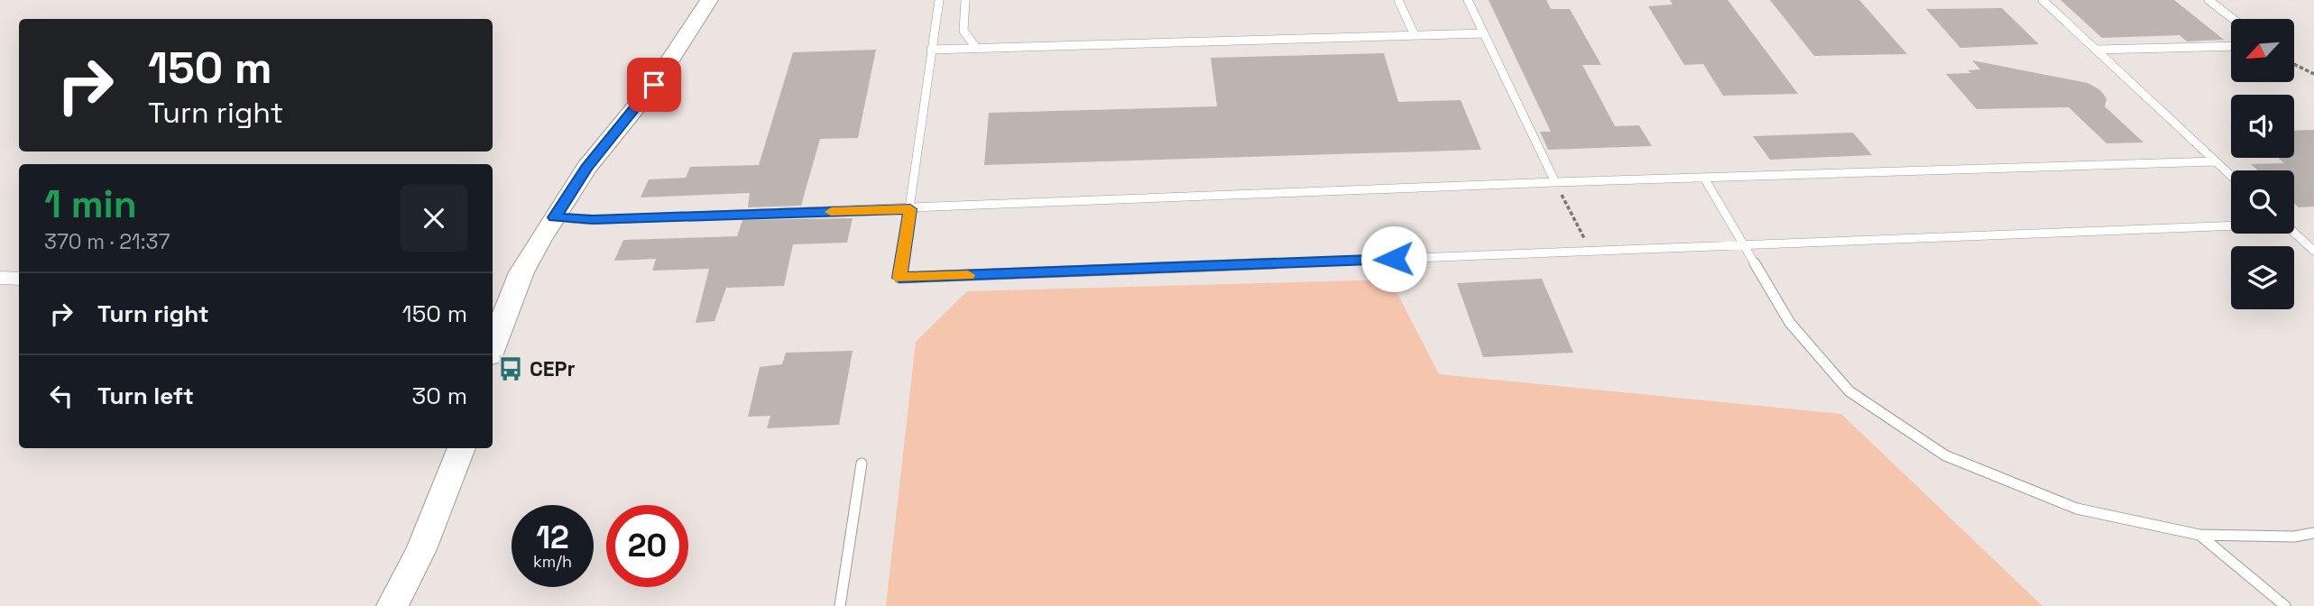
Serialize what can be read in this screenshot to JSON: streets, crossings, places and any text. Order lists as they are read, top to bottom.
{
  "places": {
    "bus stop": ["CEPr"]
  },
  "north": "bottom left",
  "page": {
    "turn": ["150 m", "Turn right"],
    "heading": ["1 min", "370 m · 21:37"],
    "list": [
      {
        "name": "Turn right",
        "value": "150 m"
      },
      {
        "name": "Turn left",
        "value": "30 m"
      }
    ],
    "speed": "12 km/h",
    "limit": "20"
  }
}
